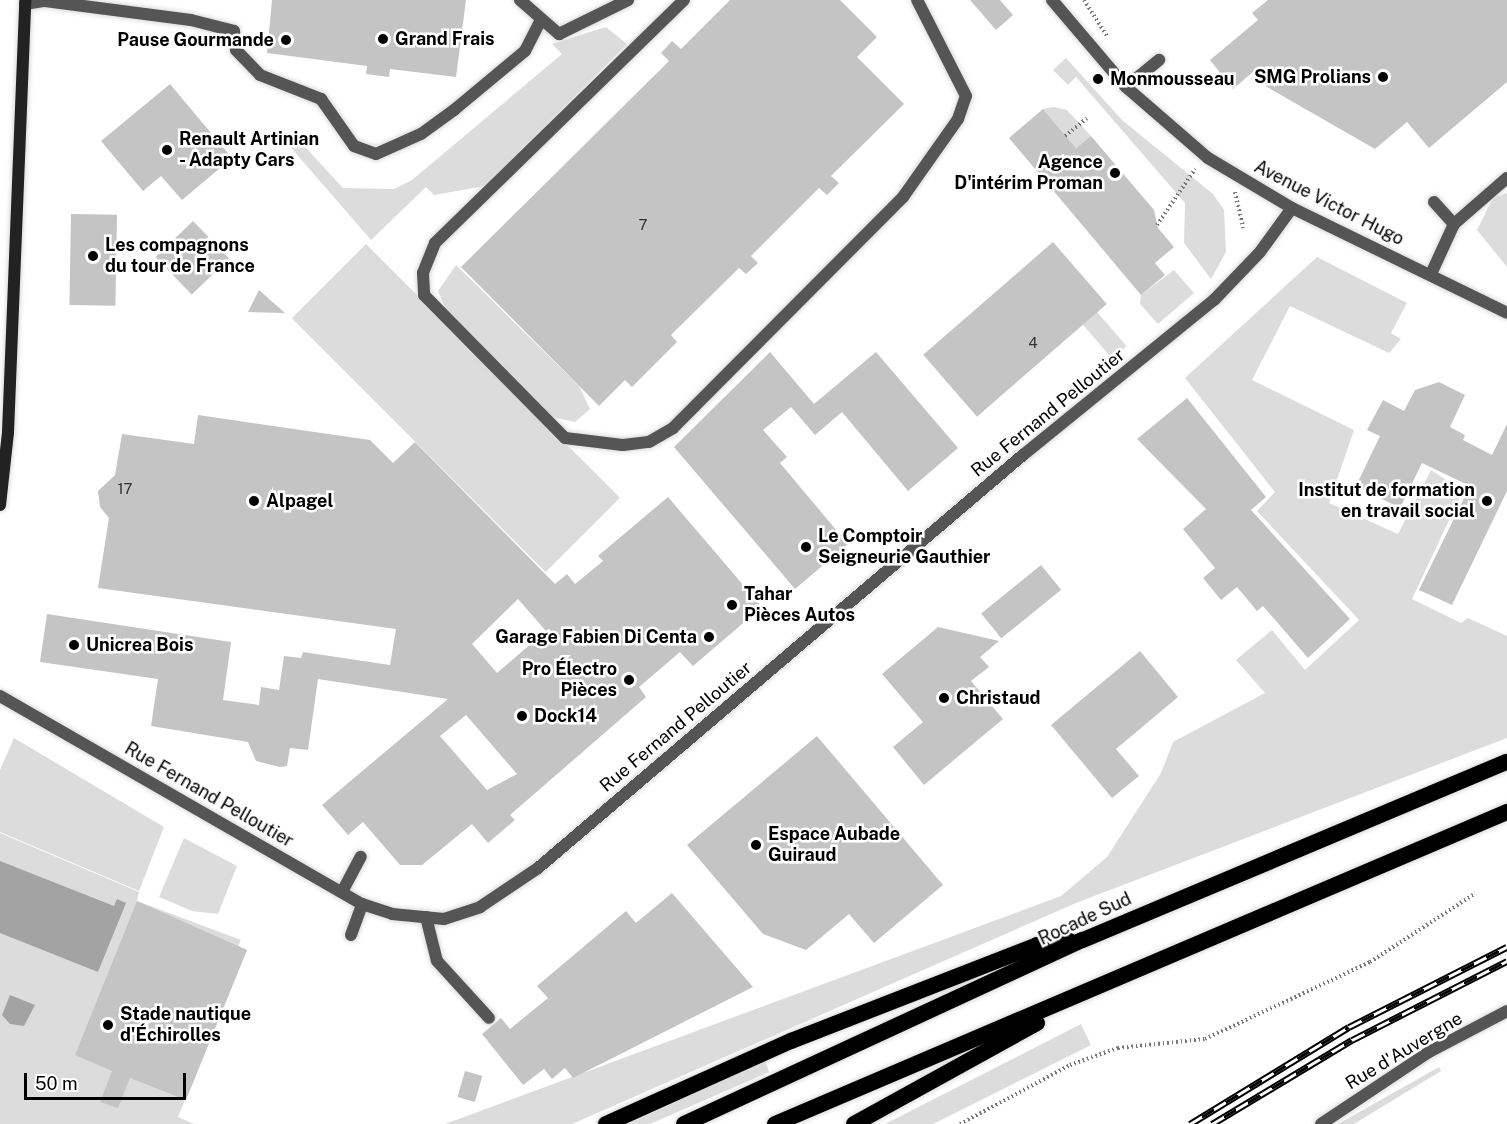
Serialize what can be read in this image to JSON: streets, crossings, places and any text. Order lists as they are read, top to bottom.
{
  "streets": {
    "highway": ["Rocade Sud"],
    "street": ["Avenue Victor Hugo", "Rue Fernand Pelloutier", "Rue d'Auvergne"]
  },
  "crossings": [
    ["Avenue Victor Hugo", "Rue Fernand Pelloutier"]
  ],
  "places": [
    "Grand Frais",
    "Pause Gourmande",
    "SMG Prolians",
    "Monmousseau",
    "Renault Artinian - Adapty Cars",
    "Agence D'intérim Proman",
    "Les compagnons du tour de France",
    "Alpagel",
    "Institut de formation en travail social",
    "Le Comptoir Seigneurie Gauthier",
    "Tahar Pièces Autos",
    "Garage Fabien Di Centa",
    "Unicrea Bois",
    "Pro Électro Pièces",
    "Christaud",
    "Dock14",
    "Espace Aubade Guiraud",
    "Stade nautique d'Échirolles"
  ],
  "house_numbers": ["7", "4", "17"],
  "scale_bar": "50 m"
}
